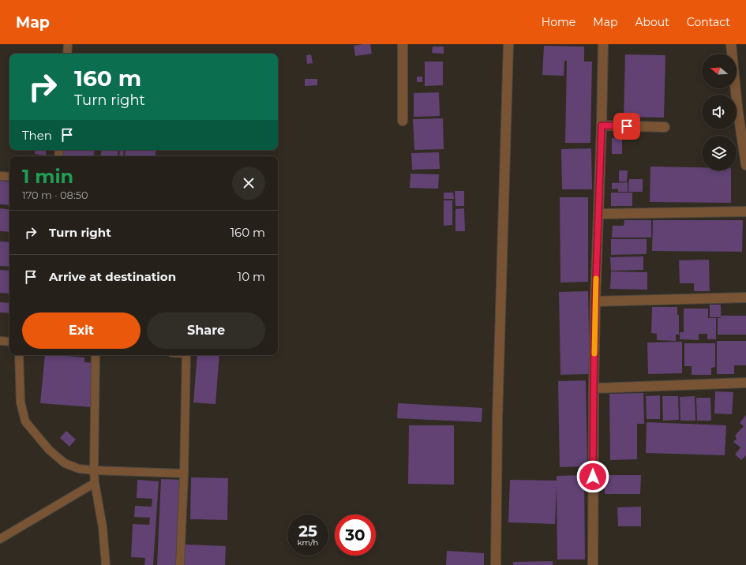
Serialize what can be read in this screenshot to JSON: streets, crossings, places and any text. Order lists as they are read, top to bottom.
{
  "north": "left",
  "page": {
    "header": "Map",
    "nav": [
      "Home",
      "Map",
      "About",
      "Contact"
    ],
    "turn": ["160 m", "Turn right"],
    "then": "Then",
    "heading": ["1 min", "170 m · 08:50"],
    "list": [
      {
        "name": "Turn right",
        "value": "160 m"
      },
      {
        "name": "Arrive at destination",
        "value": "10 m"
      }
    ],
    "buttons": ["Exit", "Share"],
    "speed": "25 km/h",
    "limit": "30"
  }
}
